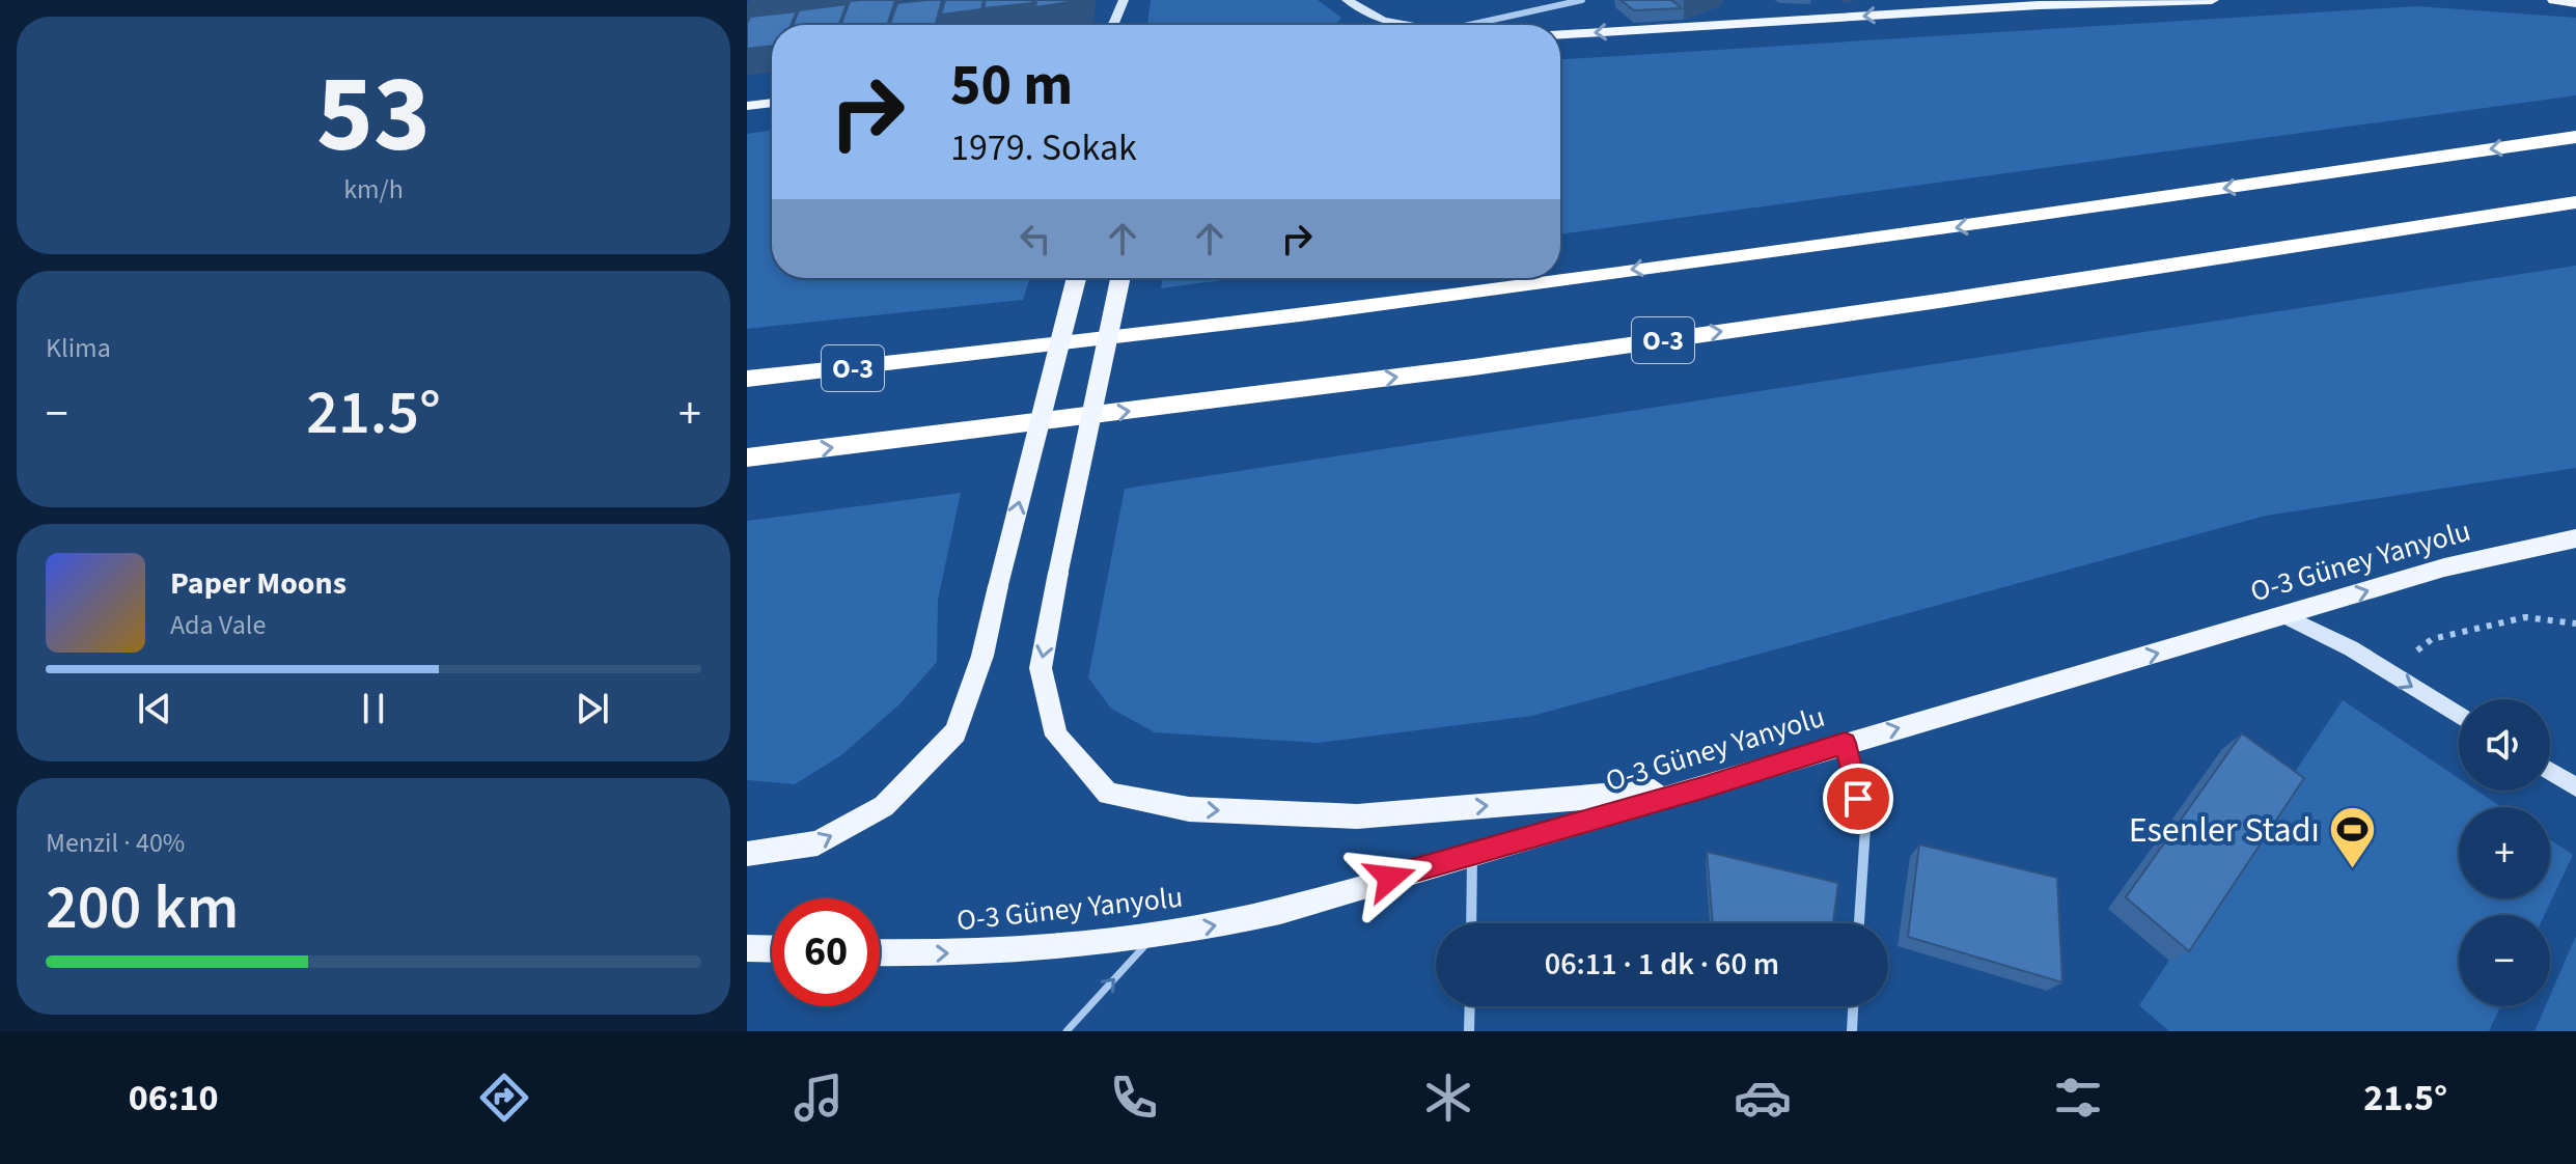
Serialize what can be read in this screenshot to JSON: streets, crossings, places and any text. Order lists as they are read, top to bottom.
{
  "streets": {
    "highway": ["O-3"],
    "main road": ["O-3 Güney Yanyolu"]
  },
  "one_way": ["O-3 Güney Yanyolu"],
  "places": {
    "sports": ["Esenler Stadı"]
  },
  "page": {
    "tile": [
      ["53", "km/h"],
      "Klima",
      ["Menzil · 40%", "200 km"]
    ],
    "turn": ["50 m", "1979. Sokak"],
    "heat": ["−", "21.5°", "+"],
    "song": ["Paper Moons", "Ada Vale"],
    "map_buttons": ["+", "−"],
    "limit": "60",
    "trip": "06:11 · 1 dk · 60 m",
    "tabs": ["06:10", "21.5°"]
  }
}
